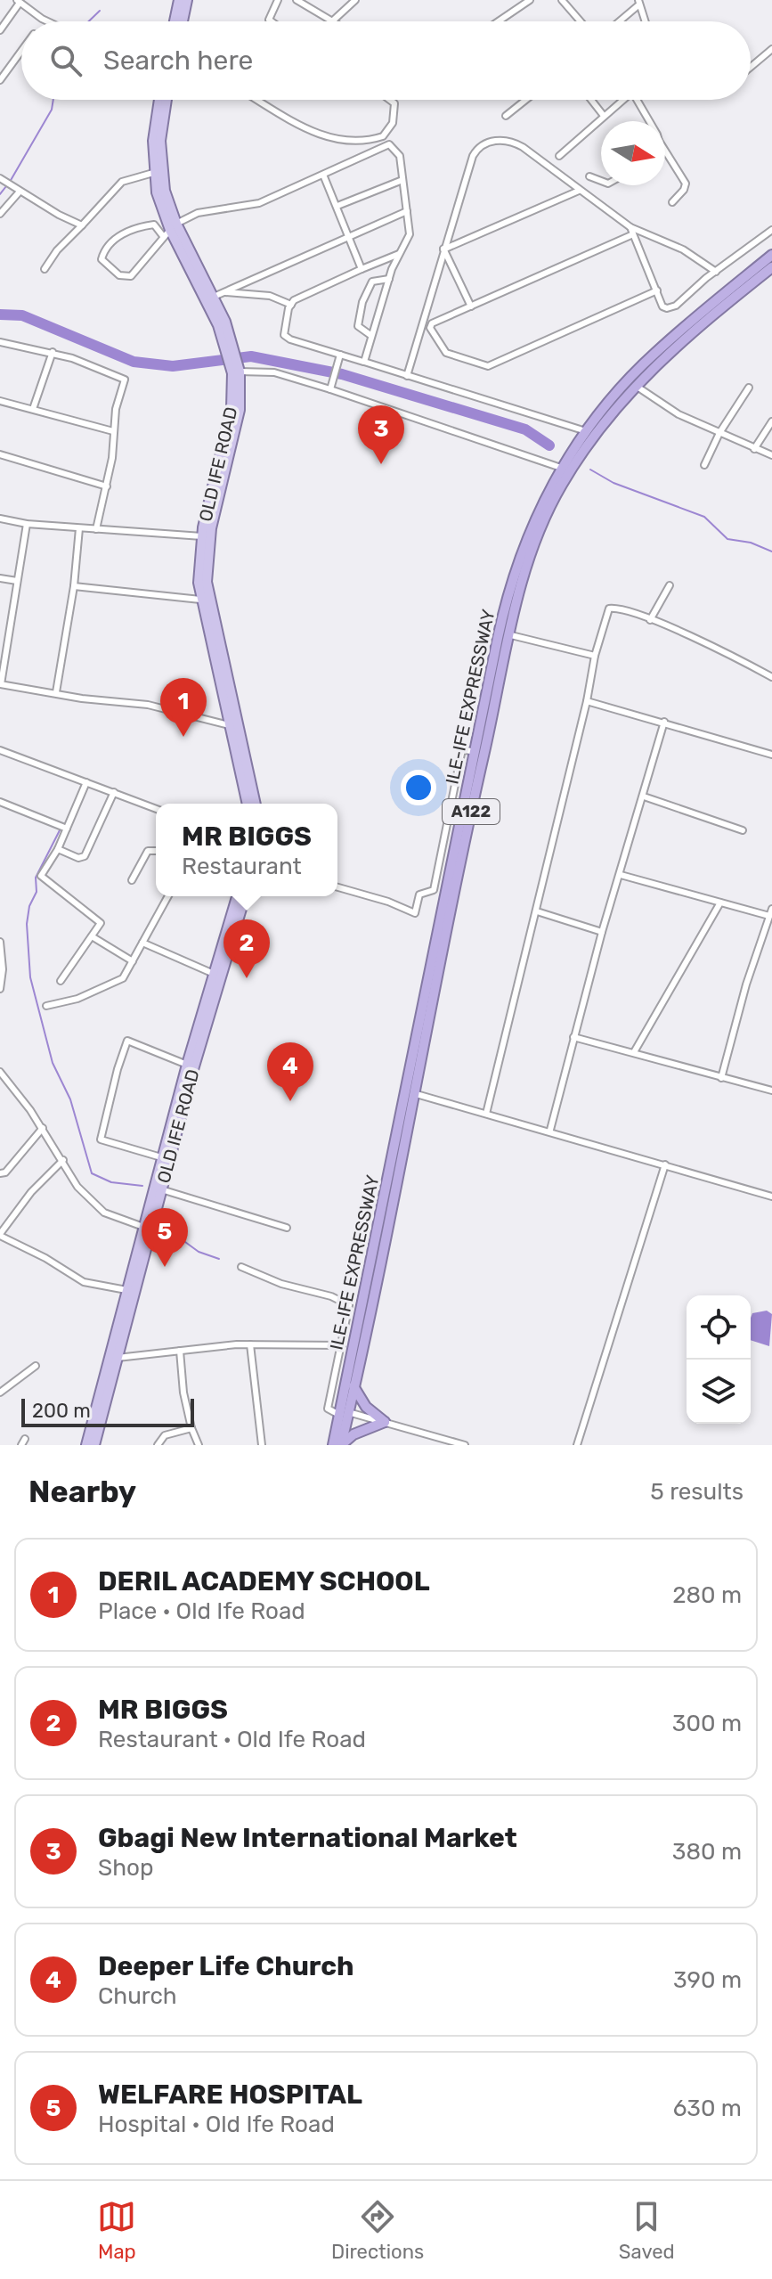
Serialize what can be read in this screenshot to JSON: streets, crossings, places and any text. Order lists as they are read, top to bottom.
{
  "streets": {
    "highway": ["ILE-IFE EXPRESSWAY", "A122"],
    "main road": ["OLD IFE ROAD"]
  },
  "scale_bar": "200 m",
  "north": "right",
  "page": {
    "search": "Search here",
    "pins": [
      "3",
      "1",
      "2",
      "4",
      "5"
    ],
    "popup": ["MR BIGGS", "Restaurant"],
    "scale": "200 m",
    "heading": ["Nearby", "5 results"],
    "list": [
      {
        "mark": "1",
        "name": "DERIL ACADEMY SCHOOL",
        "note": "Place · Old Ife Road",
        "value": "280 m"
      },
      {
        "mark": "2",
        "name": "MR BIGGS",
        "note": "Restaurant · Old Ife Road",
        "value": "300 m"
      },
      {
        "mark": "3",
        "name": "Gbagi New International Market",
        "note": "Shop",
        "value": "380 m"
      },
      {
        "mark": "4",
        "name": "Deeper Life Church",
        "note": "Church",
        "value": "390 m"
      },
      {
        "mark": "5",
        "name": "WELFARE HOSPITAL",
        "note": "Hospital · Old Ife Road",
        "value": "630 m"
      }
    ],
    "nav": ["Map", "Directions", "Saved"]
  }
}
